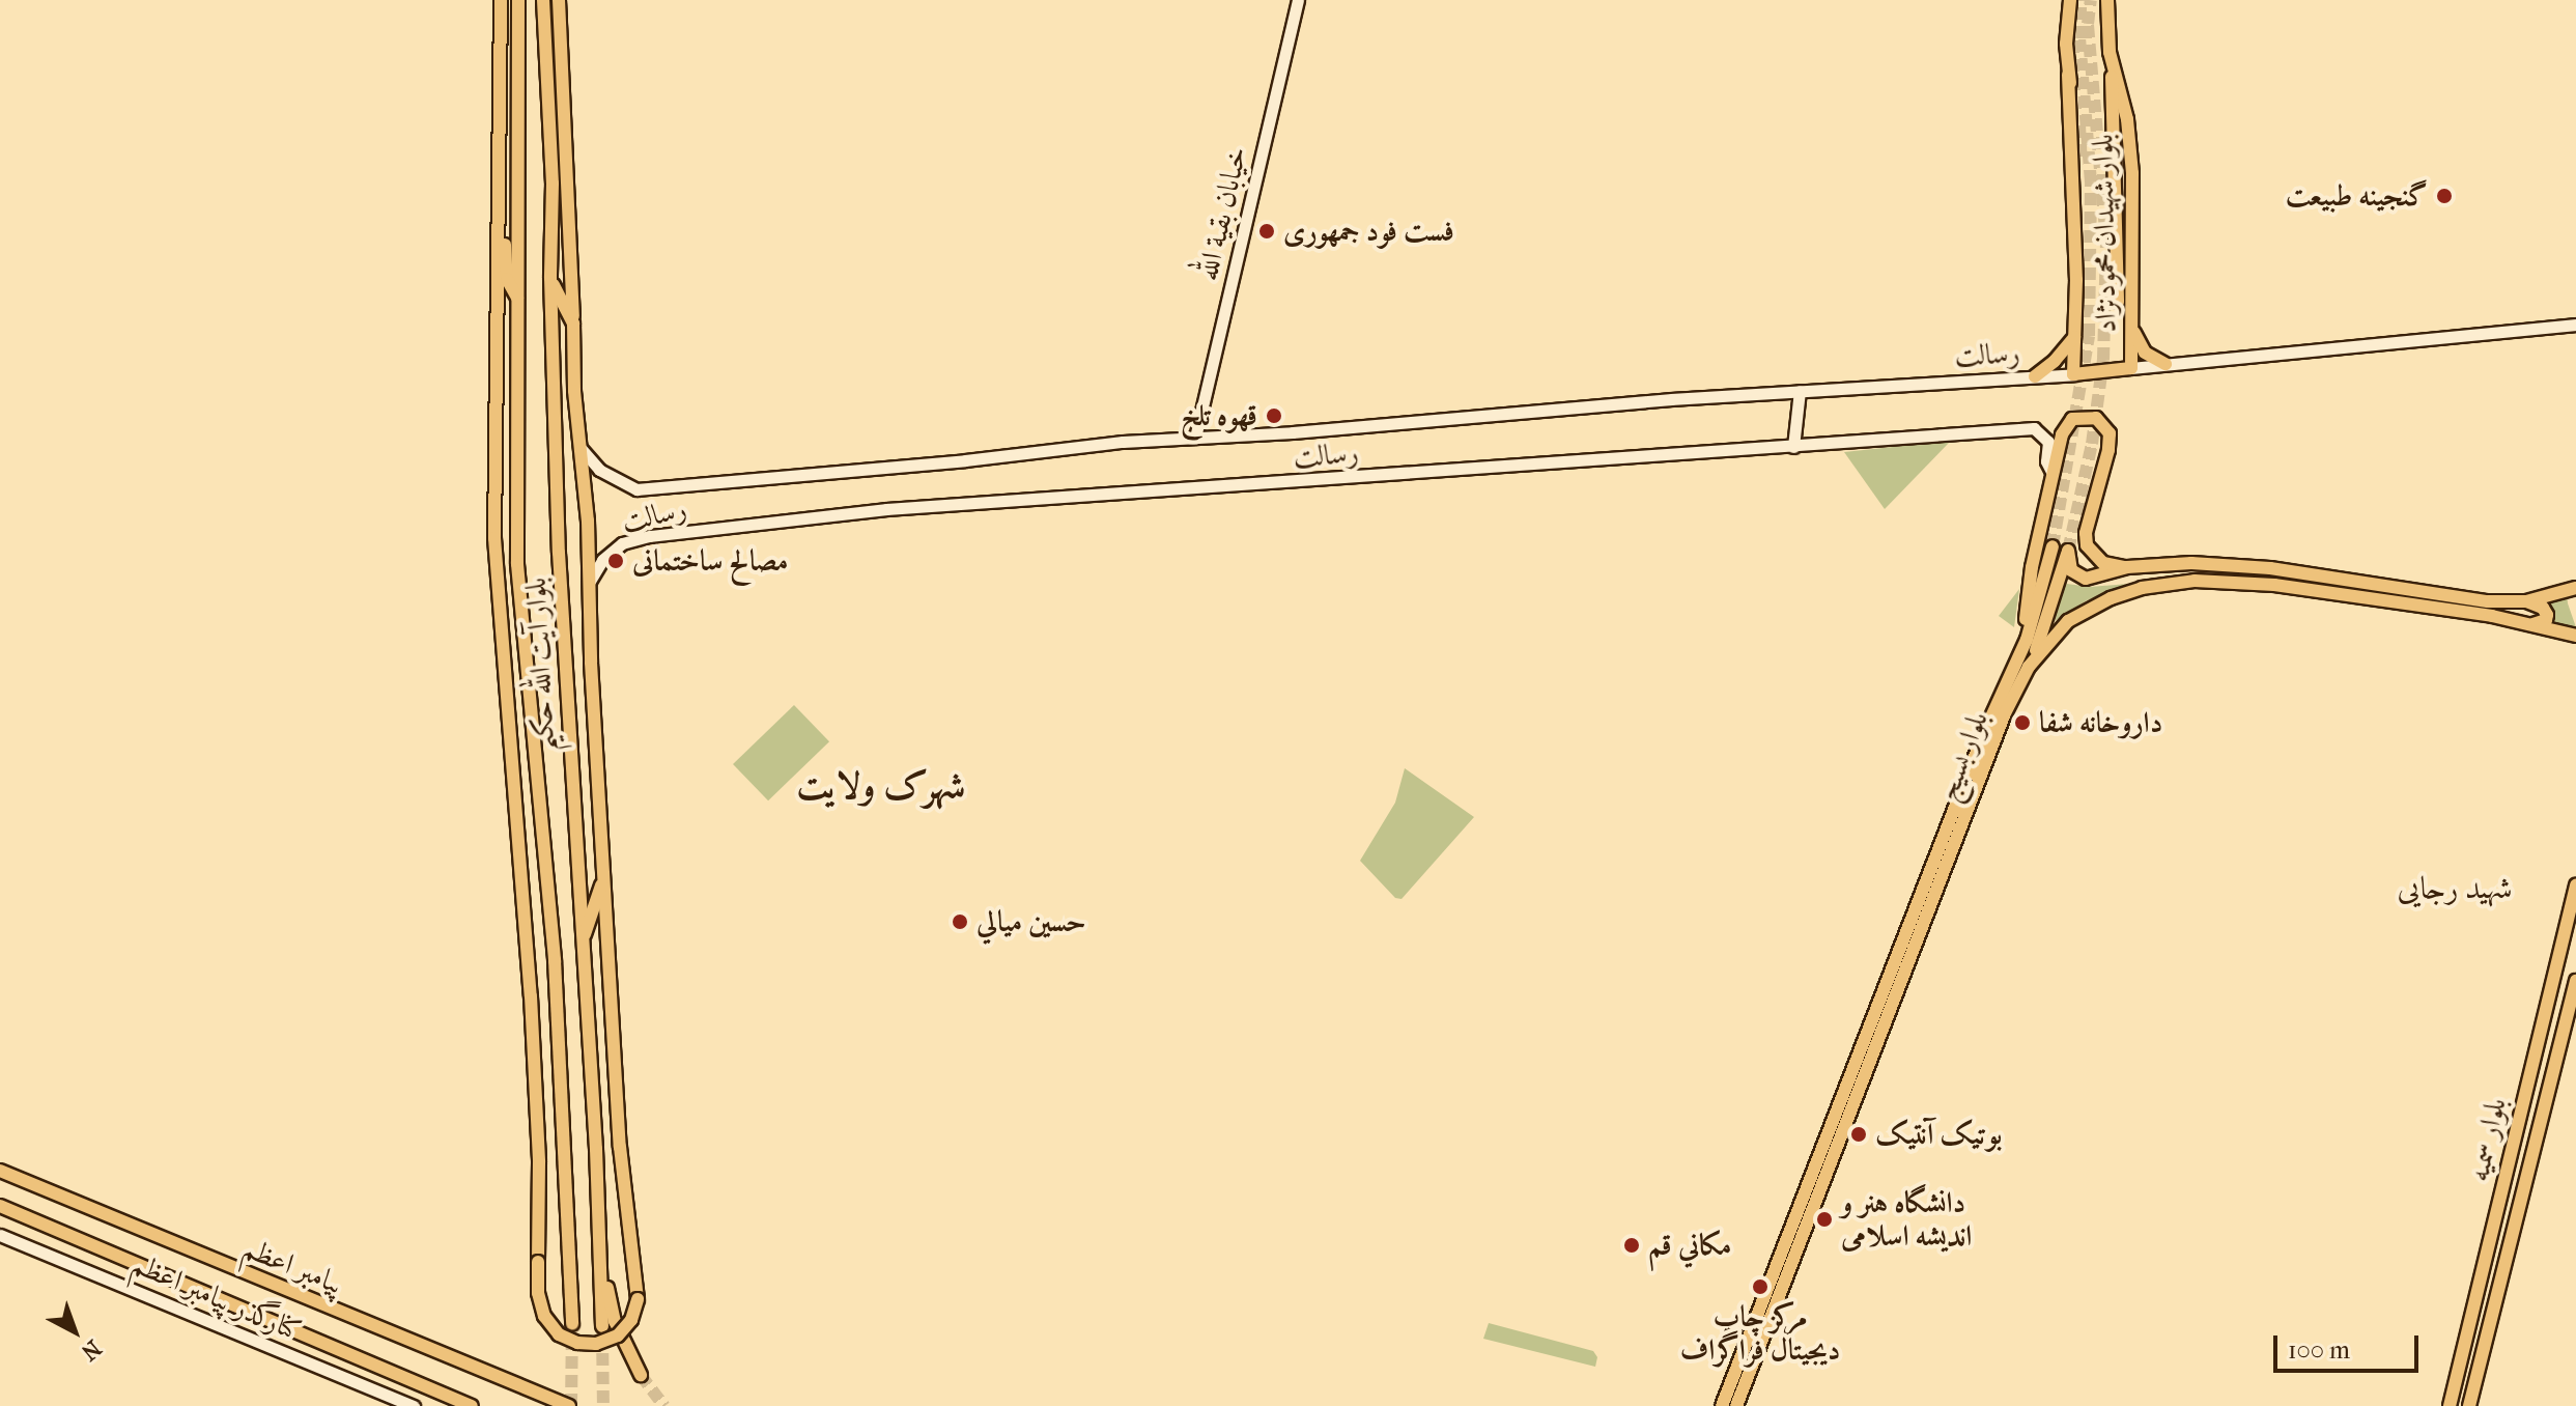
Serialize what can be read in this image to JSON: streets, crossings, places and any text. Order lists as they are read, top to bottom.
{
  "streets": {
    "main road": [
      "خیابان بقیة الله",
      "بلوار شهیدان محمودنژاد",
      "رسالت",
      "بلوار آیت الله حکیم",
      "بلوار بسیج",
      "بلوار سمیه",
      "پیامبر اعظم",
      "کنارگذر پیامبر اعظم"
    ]
  },
  "crossings": [
    ["خیابان بقیة الله", "رسالت"]
  ],
  "districts": ["شهرک ولایت", "شهید رجایی"],
  "places": [
    "گنجینه طبیعت",
    "فست فود جمهوری",
    "قهوه تلخ",
    "مصالح ساختمانی",
    "داروخانه شفا",
    "حسين ميالي",
    "بوتیک آنتیک",
    "دانشگاه هنر و اندیشه اسلامی",
    "مكاني قم",
    "مرکز چاپ دیجیتال فراگراف"
  ],
  "scale_bar": "100 m",
  "north": "bottom right"
}
